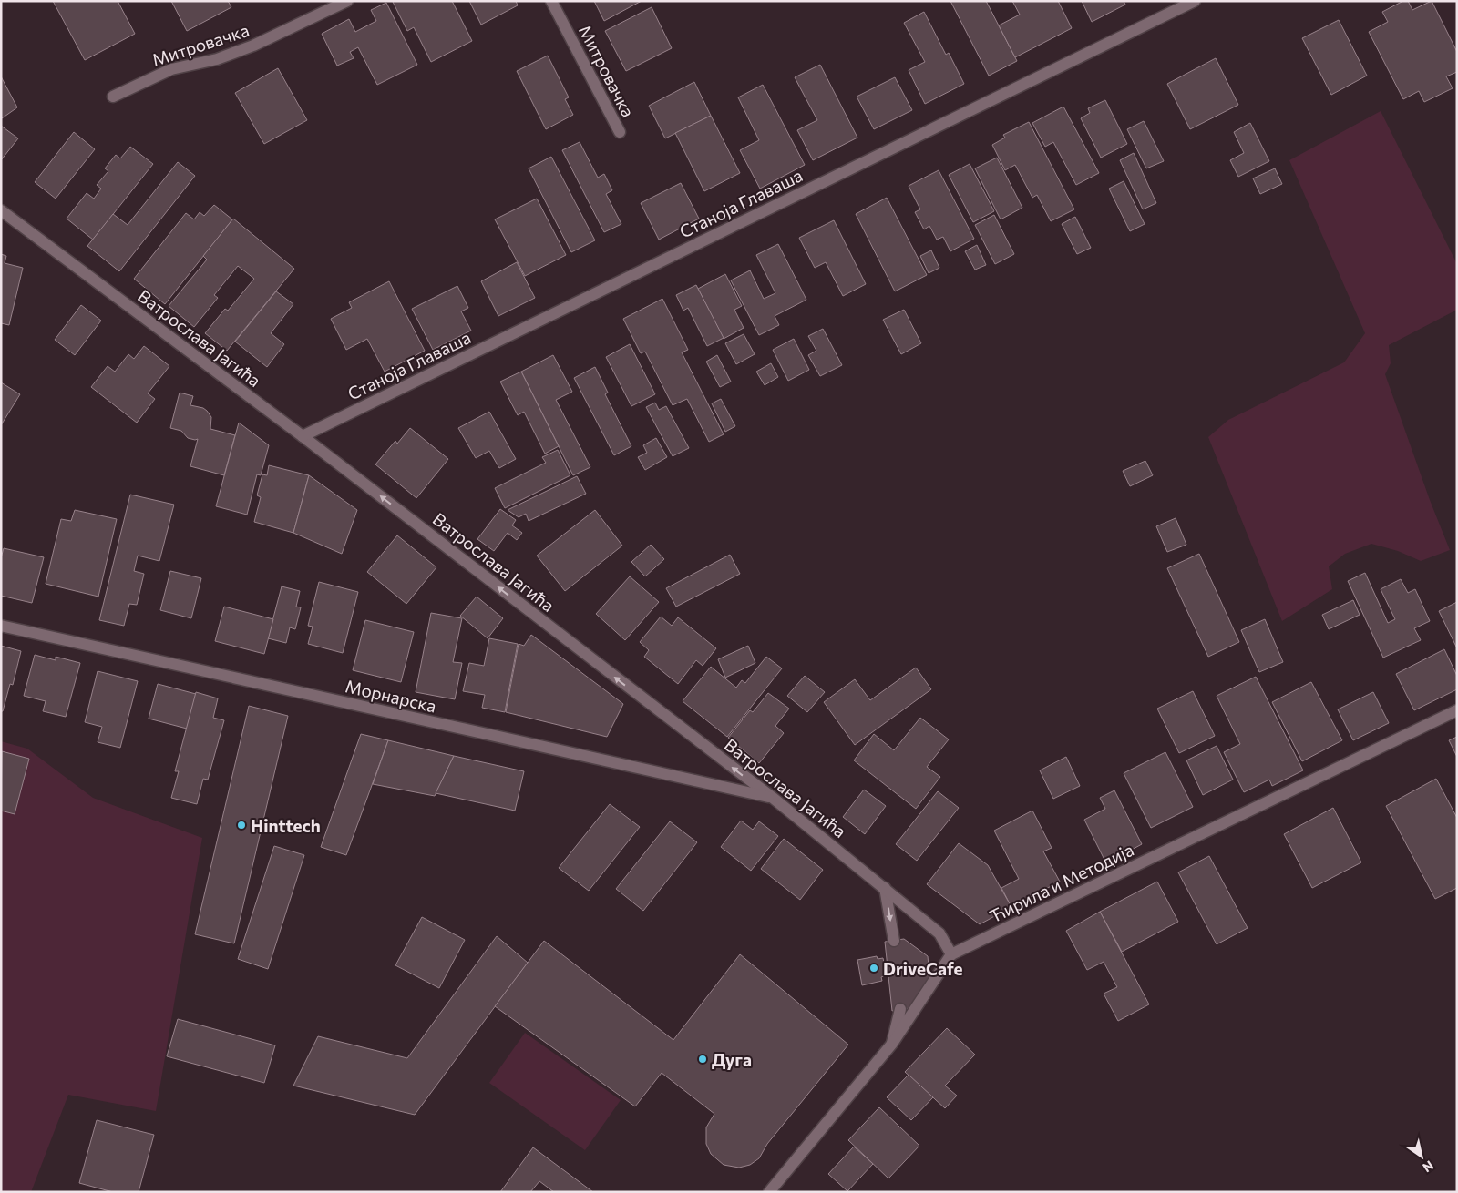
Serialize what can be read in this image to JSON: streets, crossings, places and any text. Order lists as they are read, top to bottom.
{
  "streets": {
    "street": [
      "Митровачка",
      "Станоја Главаша",
      "Ватрослава Јагића",
      "Морнарска",
      "Ћирила и Методија"
    ]
  },
  "crossings": [
    ["Станоја Главаша", "Ватрослава Јагића"],
    ["Ватрослава Јагића", "Морнарска"],
    ["Ватрослава Јагића", "Ћирила и Методија"]
  ],
  "one_way": ["Ватрослава Јагића"],
  "places": ["Hinttech", "DriveCafe", "Дуга"],
  "north": "bottom right"
}
